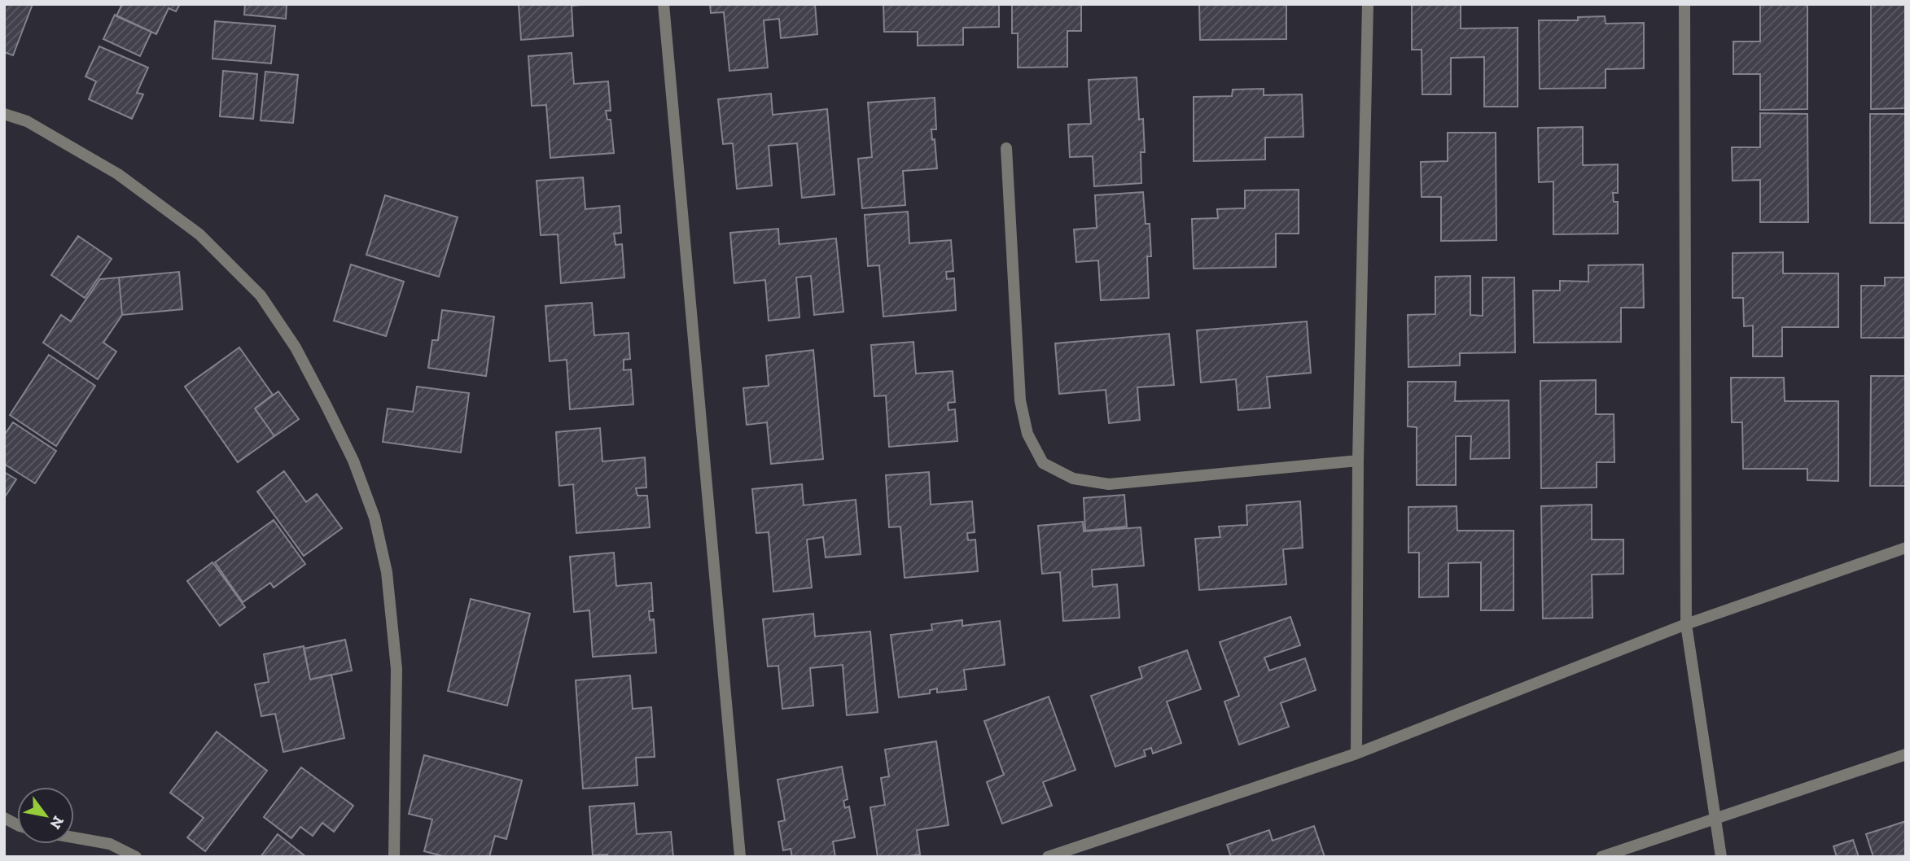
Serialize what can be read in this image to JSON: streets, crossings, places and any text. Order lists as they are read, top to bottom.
{
  "north": "bottom right"
}
